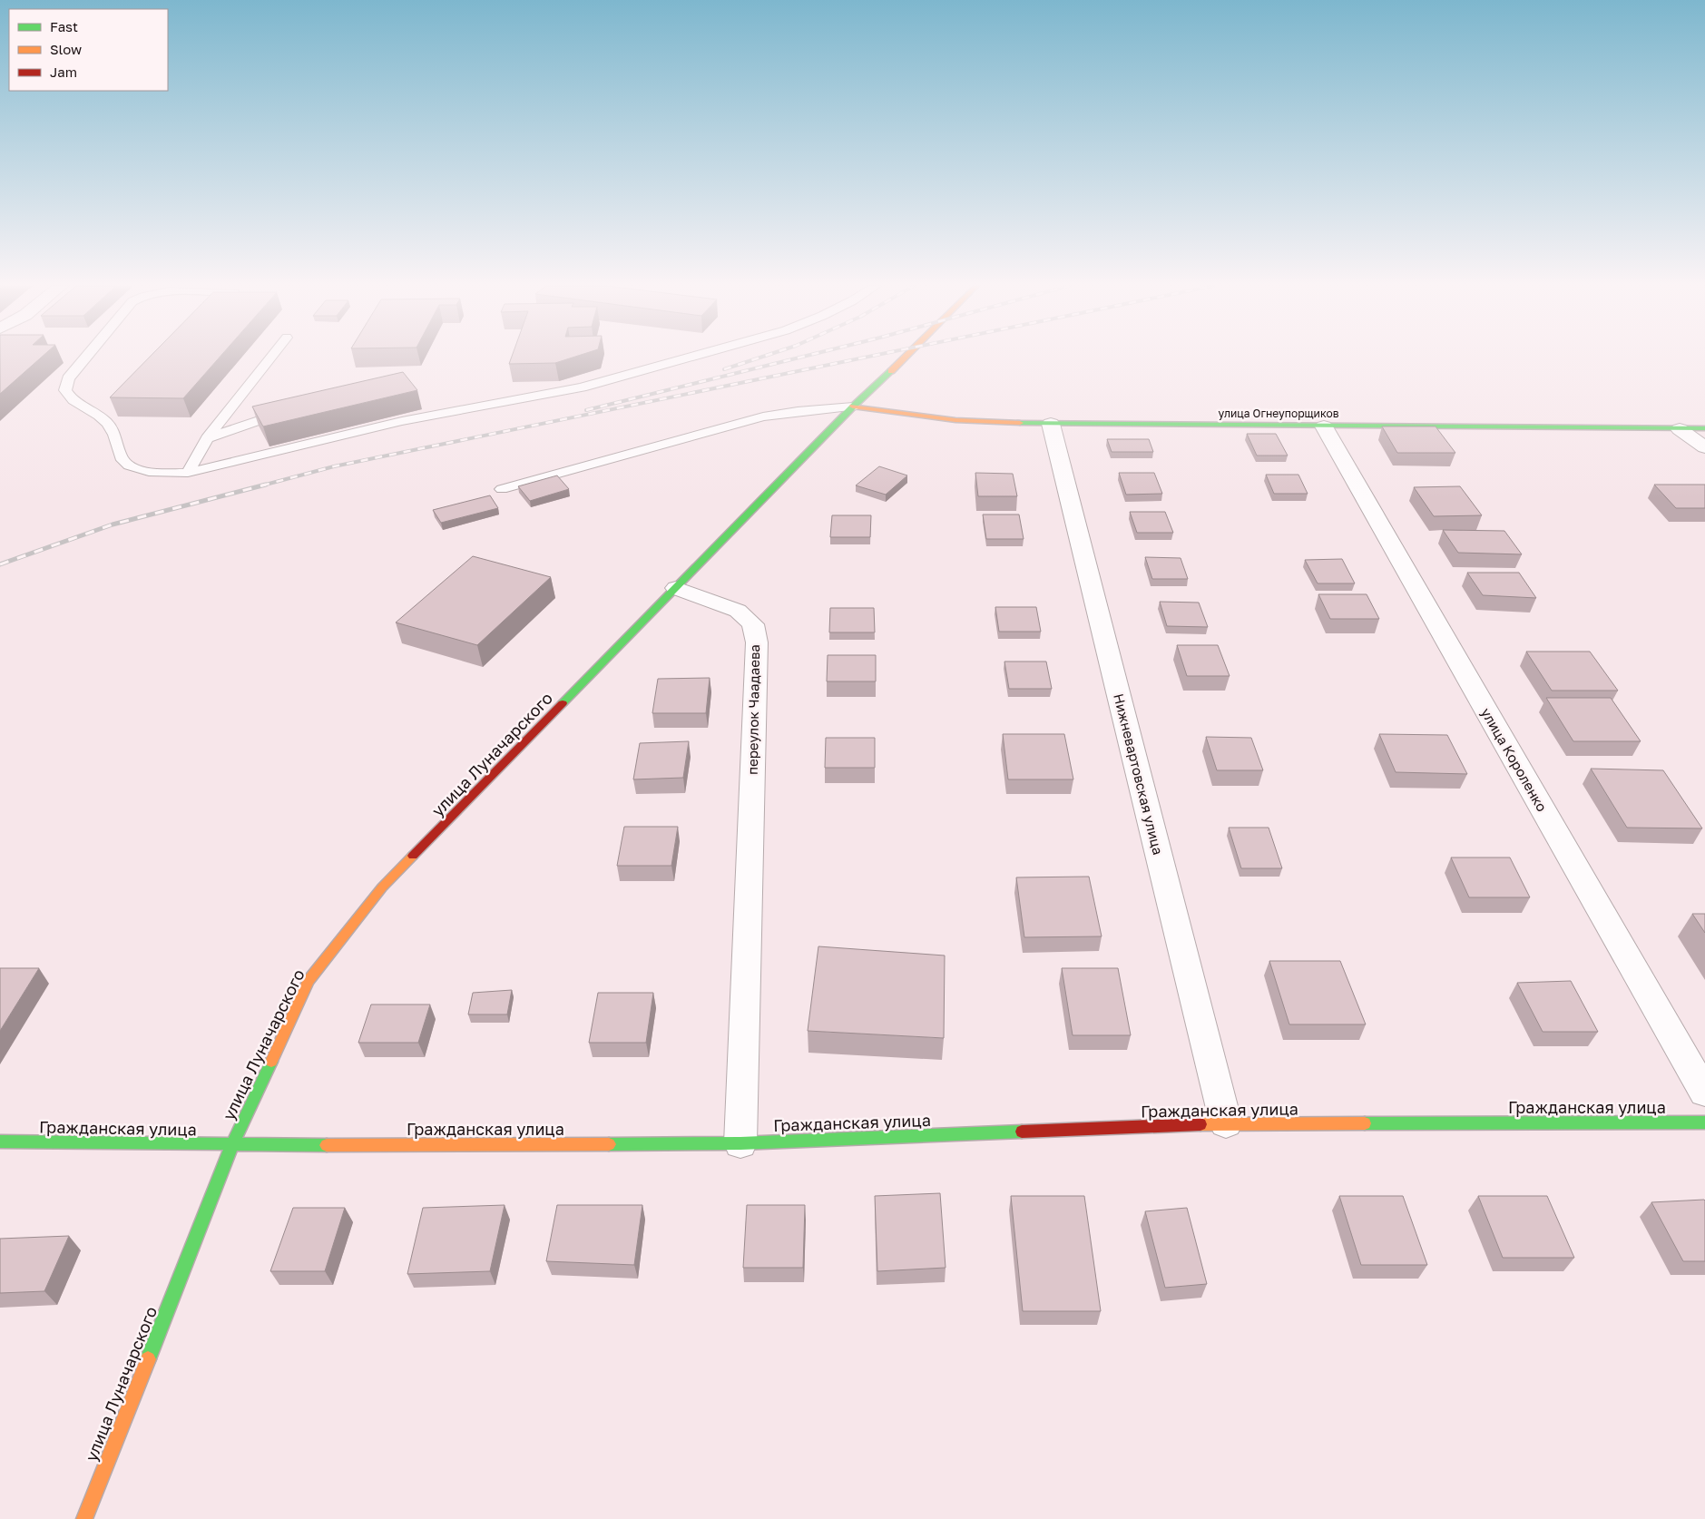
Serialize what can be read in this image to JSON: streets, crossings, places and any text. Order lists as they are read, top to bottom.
{
  "streets": {
    "street": [
      "улица Огнеупорщиков",
      "переулок Чаадаева",
      "улица Луначарского",
      "улица Короленко",
      "Нижневартовская улица",
      "Гражданская улица"
    ]
  },
  "crossings": [
    ["улица Огнеупорщиков", "улица Короленко"],
    ["улица Огнеупорщиков", "Нижневартовская улица"],
    ["переулок Чаадаева", "улица Луначарского"],
    ["переулок Чаадаева", "Гражданская улица"],
    ["улица Луначарского", "Гражданская улица"],
    ["Нижневартовская улица", "Гражданская улица"]
  ],
  "legend": ["Fast", "Slow", "Jam"]
}
